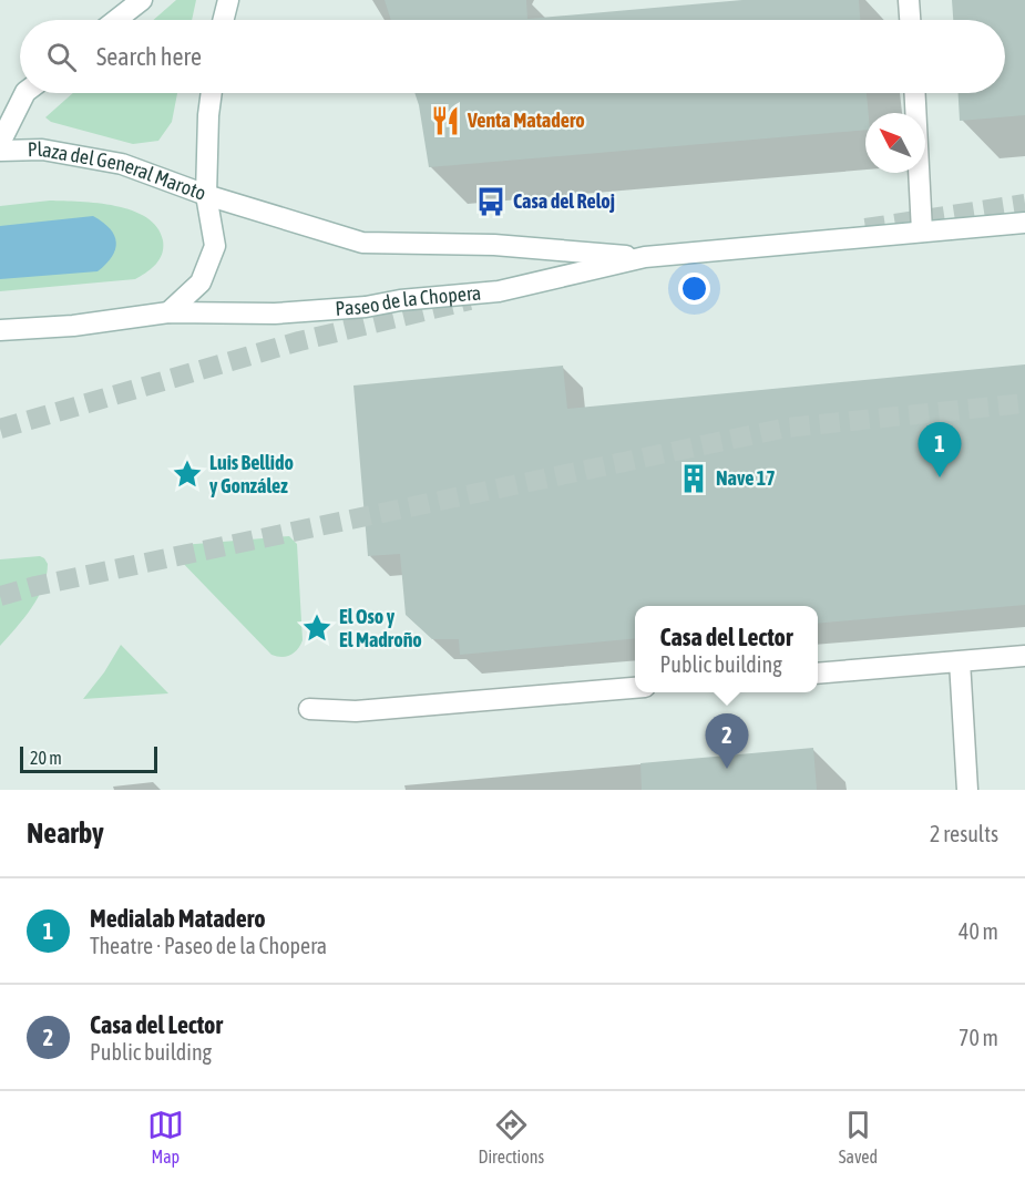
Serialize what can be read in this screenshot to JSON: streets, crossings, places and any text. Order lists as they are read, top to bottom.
{
  "streets": {
    "street": ["Plaza del General Maroto", "Paseo de la Chopera"]
  },
  "crossings": [
    ["Plaza del General Maroto", "Paseo de la Chopera"]
  ],
  "places": {
    "restaurant": ["Venta Matadero"],
    "bus stop": ["Casa del Reloj"],
    "place": ["Luis Bellido y González", "El Oso y El Madroño"],
    "building": ["Nave 17"]
  },
  "scale_bar": "20 m",
  "north": "top left",
  "page": {
    "search": "Search here",
    "pins": ["1", "2"],
    "popup": ["Casa del Lector", "Public building"],
    "scale": "20 m",
    "heading": ["Nearby", "2 results"],
    "list": [
      {
        "mark": "1",
        "name": "Medialab Matadero",
        "note": "Theatre · Paseo de la Chopera",
        "value": "40 m"
      },
      {
        "mark": "2",
        "name": "Casa del Lector",
        "note": "Public building",
        "value": "70 m"
      }
    ],
    "nav": ["Map", "Directions", "Saved"]
  }
}
